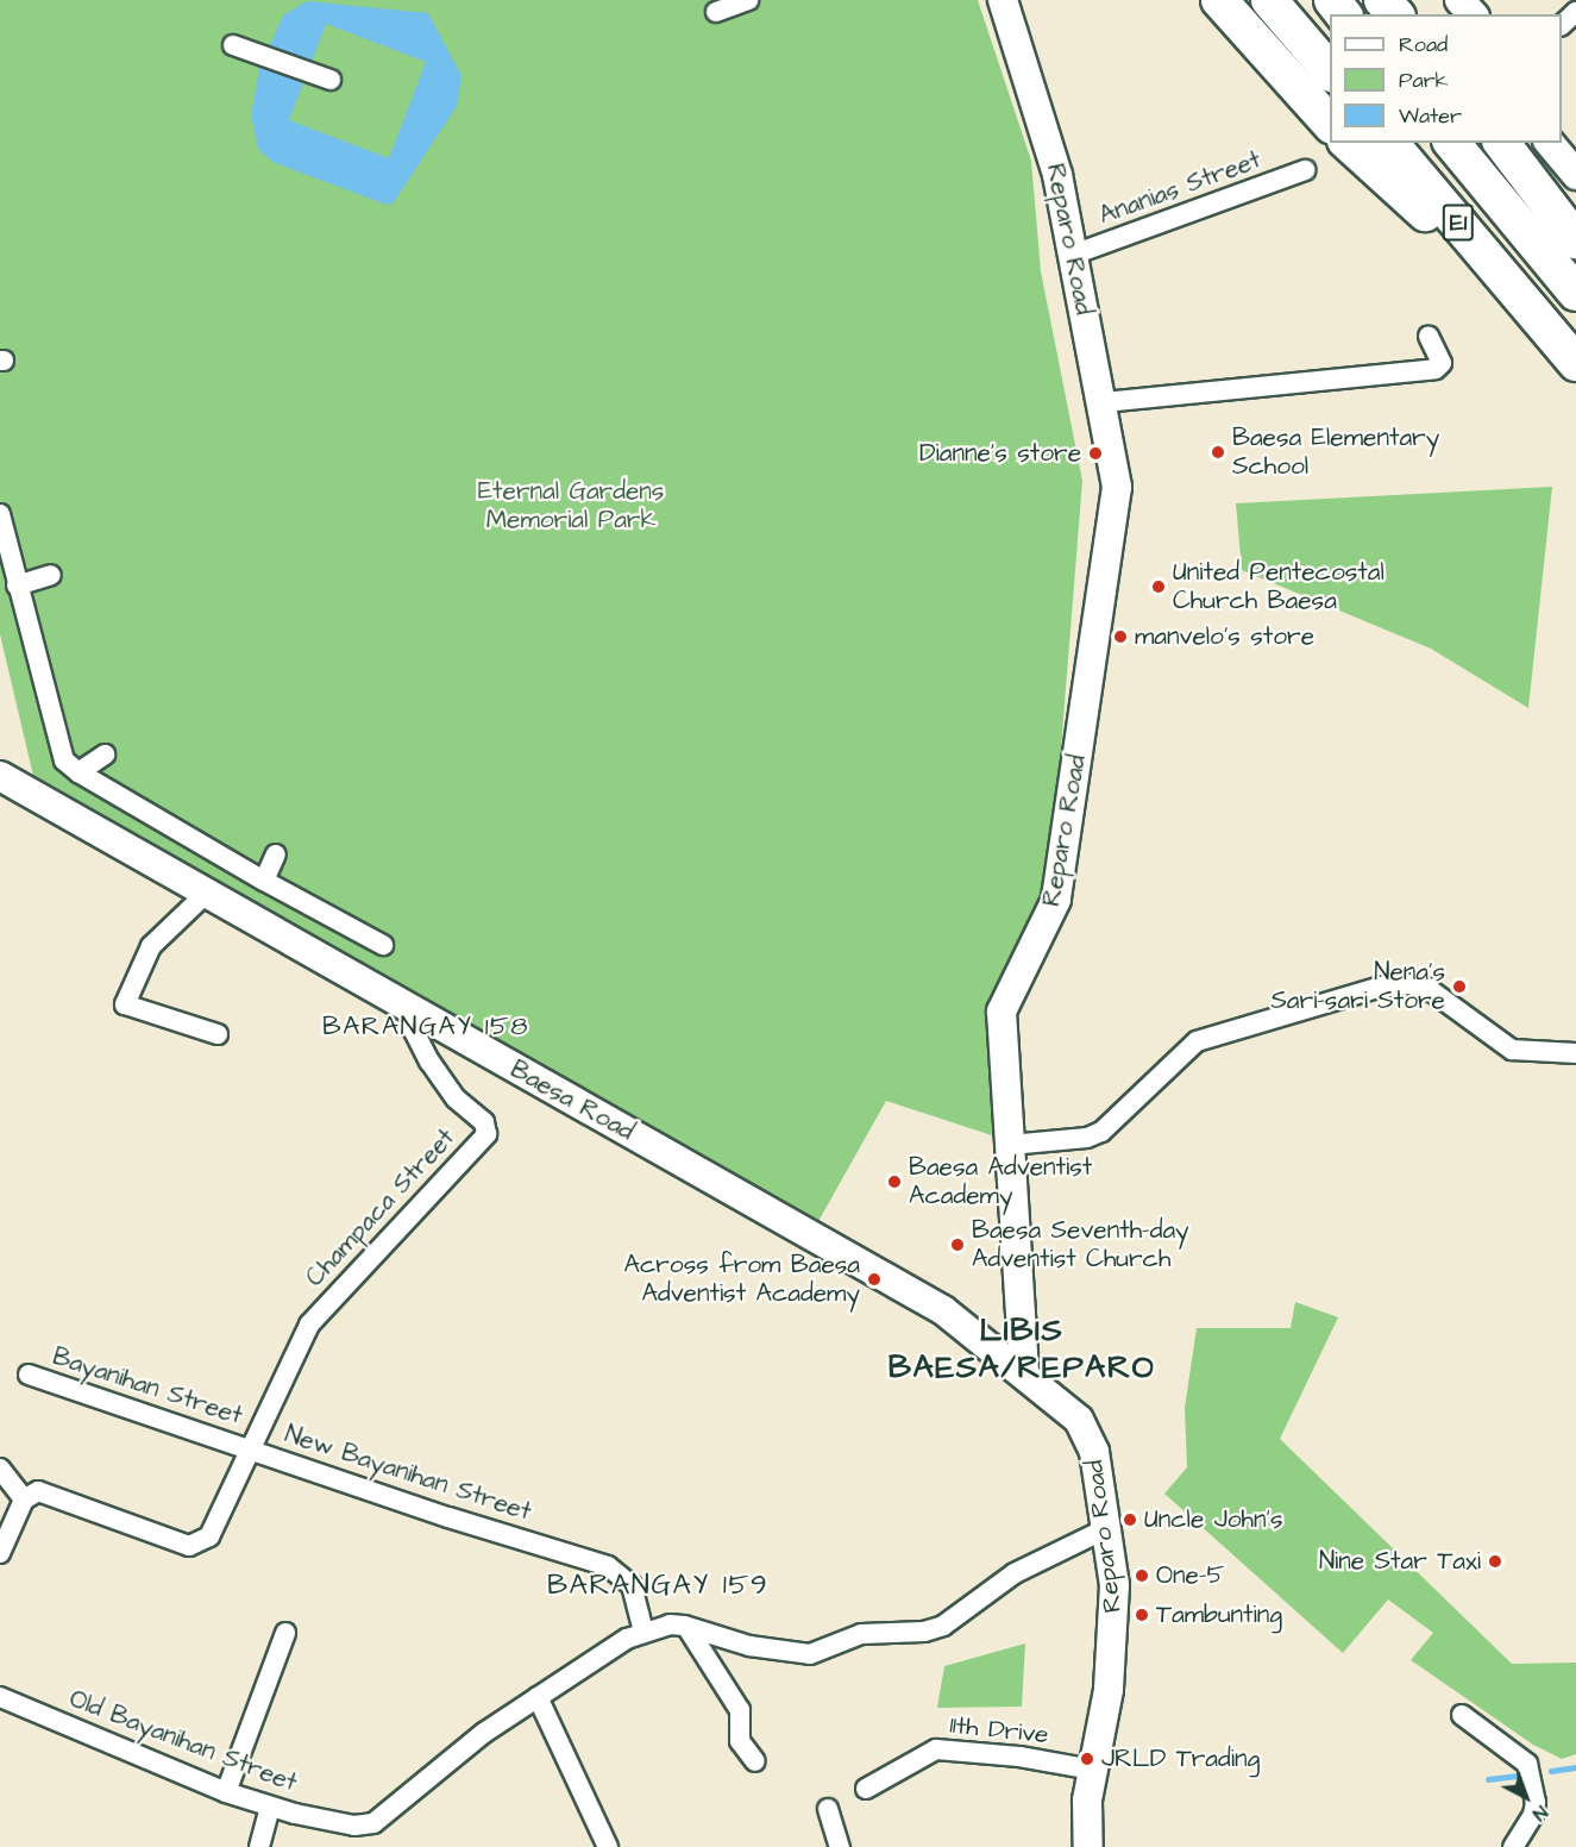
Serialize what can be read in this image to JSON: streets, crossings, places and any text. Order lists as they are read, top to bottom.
{
  "streets": {
    "highway": ["E1"],
    "main road": ["Reparo Road", "Baesa Road"],
    "street": [
      "Ananias Street",
      "Champaca Street",
      "Bayanihan Street",
      "New Bayanihan Street",
      "11th Drive",
      "Old Bayanihan Street"
    ]
  },
  "crossings": [
    ["Ananias Street", "Reparo Road"],
    ["Reparo Road", "Baesa Road"],
    ["Reparo Road", "11th Drive"],
    ["Reparo Road", "Old Bayanihan Street"],
    ["Baesa Road", "Champaca Street"],
    ["Champaca Street", "Bayanihan Street"],
    ["Champaca Street", "New Bayanihan Street"],
    ["Bayanihan Street", "New Bayanihan Street"],
    ["New Bayanihan Street", "Old Bayanihan Street"]
  ],
  "districts": ["BARANGAY 158", "LIBIS BAESA/REPARO", "BARANGAY 159"],
  "parks": ["Eternal Gardens Memorial Park"],
  "places": [
    "Baesa Elementary School",
    "Dianne's store",
    "United Pentecostal Church Baesa",
    "manvelo's store",
    "Nena's Sari-sari Store",
    "Baesa Adventist Academy",
    "Baesa Seventh-day Adventist Church",
    "Across from Baesa Adventist Academy",
    "Uncle John's",
    "Nine Star Taxi",
    "One-5",
    "Tambunting",
    "JRLD Trading"
  ],
  "legend": ["Road", "Park", "Water"],
  "north": "bottom right"
}
